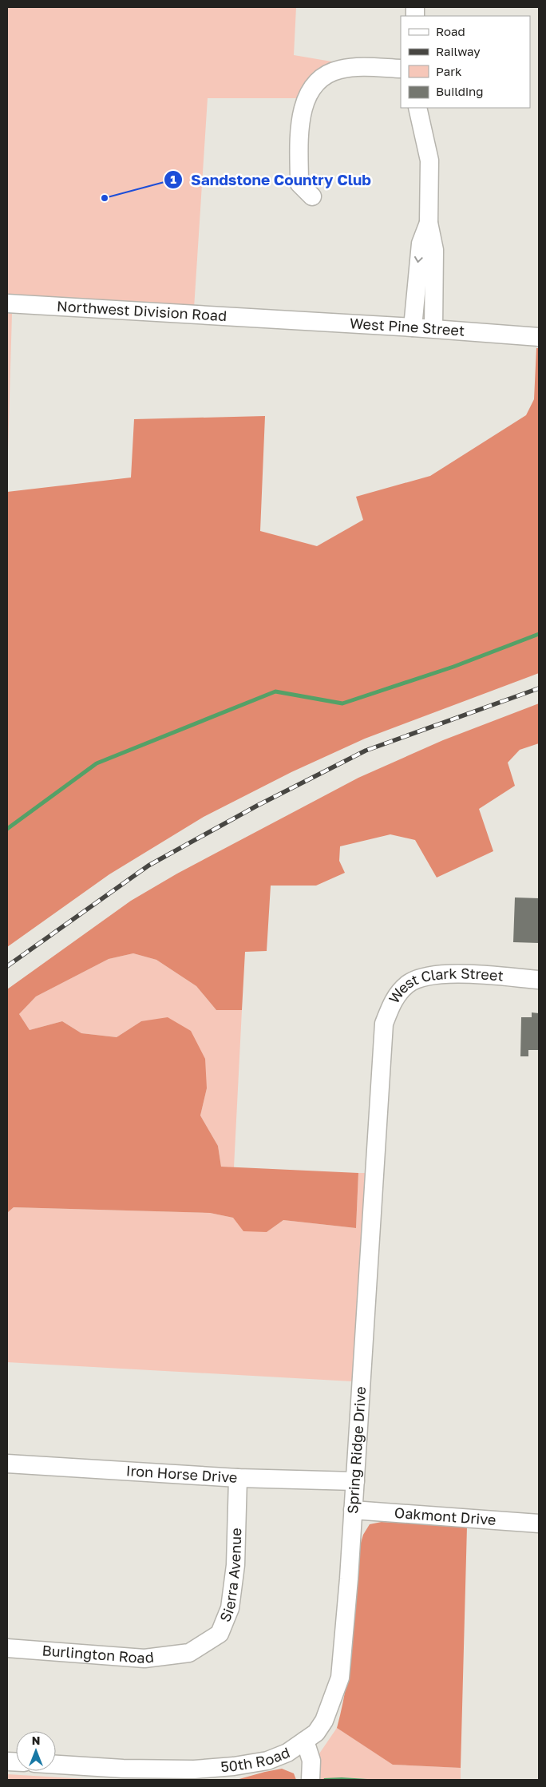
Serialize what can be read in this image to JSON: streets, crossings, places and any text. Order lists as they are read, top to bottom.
{
  "streets": {
    "street": [
      "Northwest Division Road",
      "West Pine Street",
      "West Clark Street",
      "Spring Ridge Drive",
      "Iron Horse Drive",
      "Oakmont Drive",
      "Sierra Avenue",
      "Burlington Road",
      "50th Road"
    ]
  },
  "crossings": [
    ["Northwest Division Road", "West Pine Street"],
    ["West Clark Street", "Spring Ridge Drive"],
    ["Spring Ridge Drive", "Iron Horse Drive"],
    ["Spring Ridge Drive", "Oakmont Drive"],
    ["Spring Ridge Drive", "50th Road"],
    ["Iron Horse Drive", "Sierra Avenue"],
    ["Sierra Avenue", "Burlington Road"]
  ],
  "places": ["Sandstone Country Club"],
  "legend": [
    "Road",
    "Railway",
    "Park",
    "Building"
  ],
  "north": "top"
}
